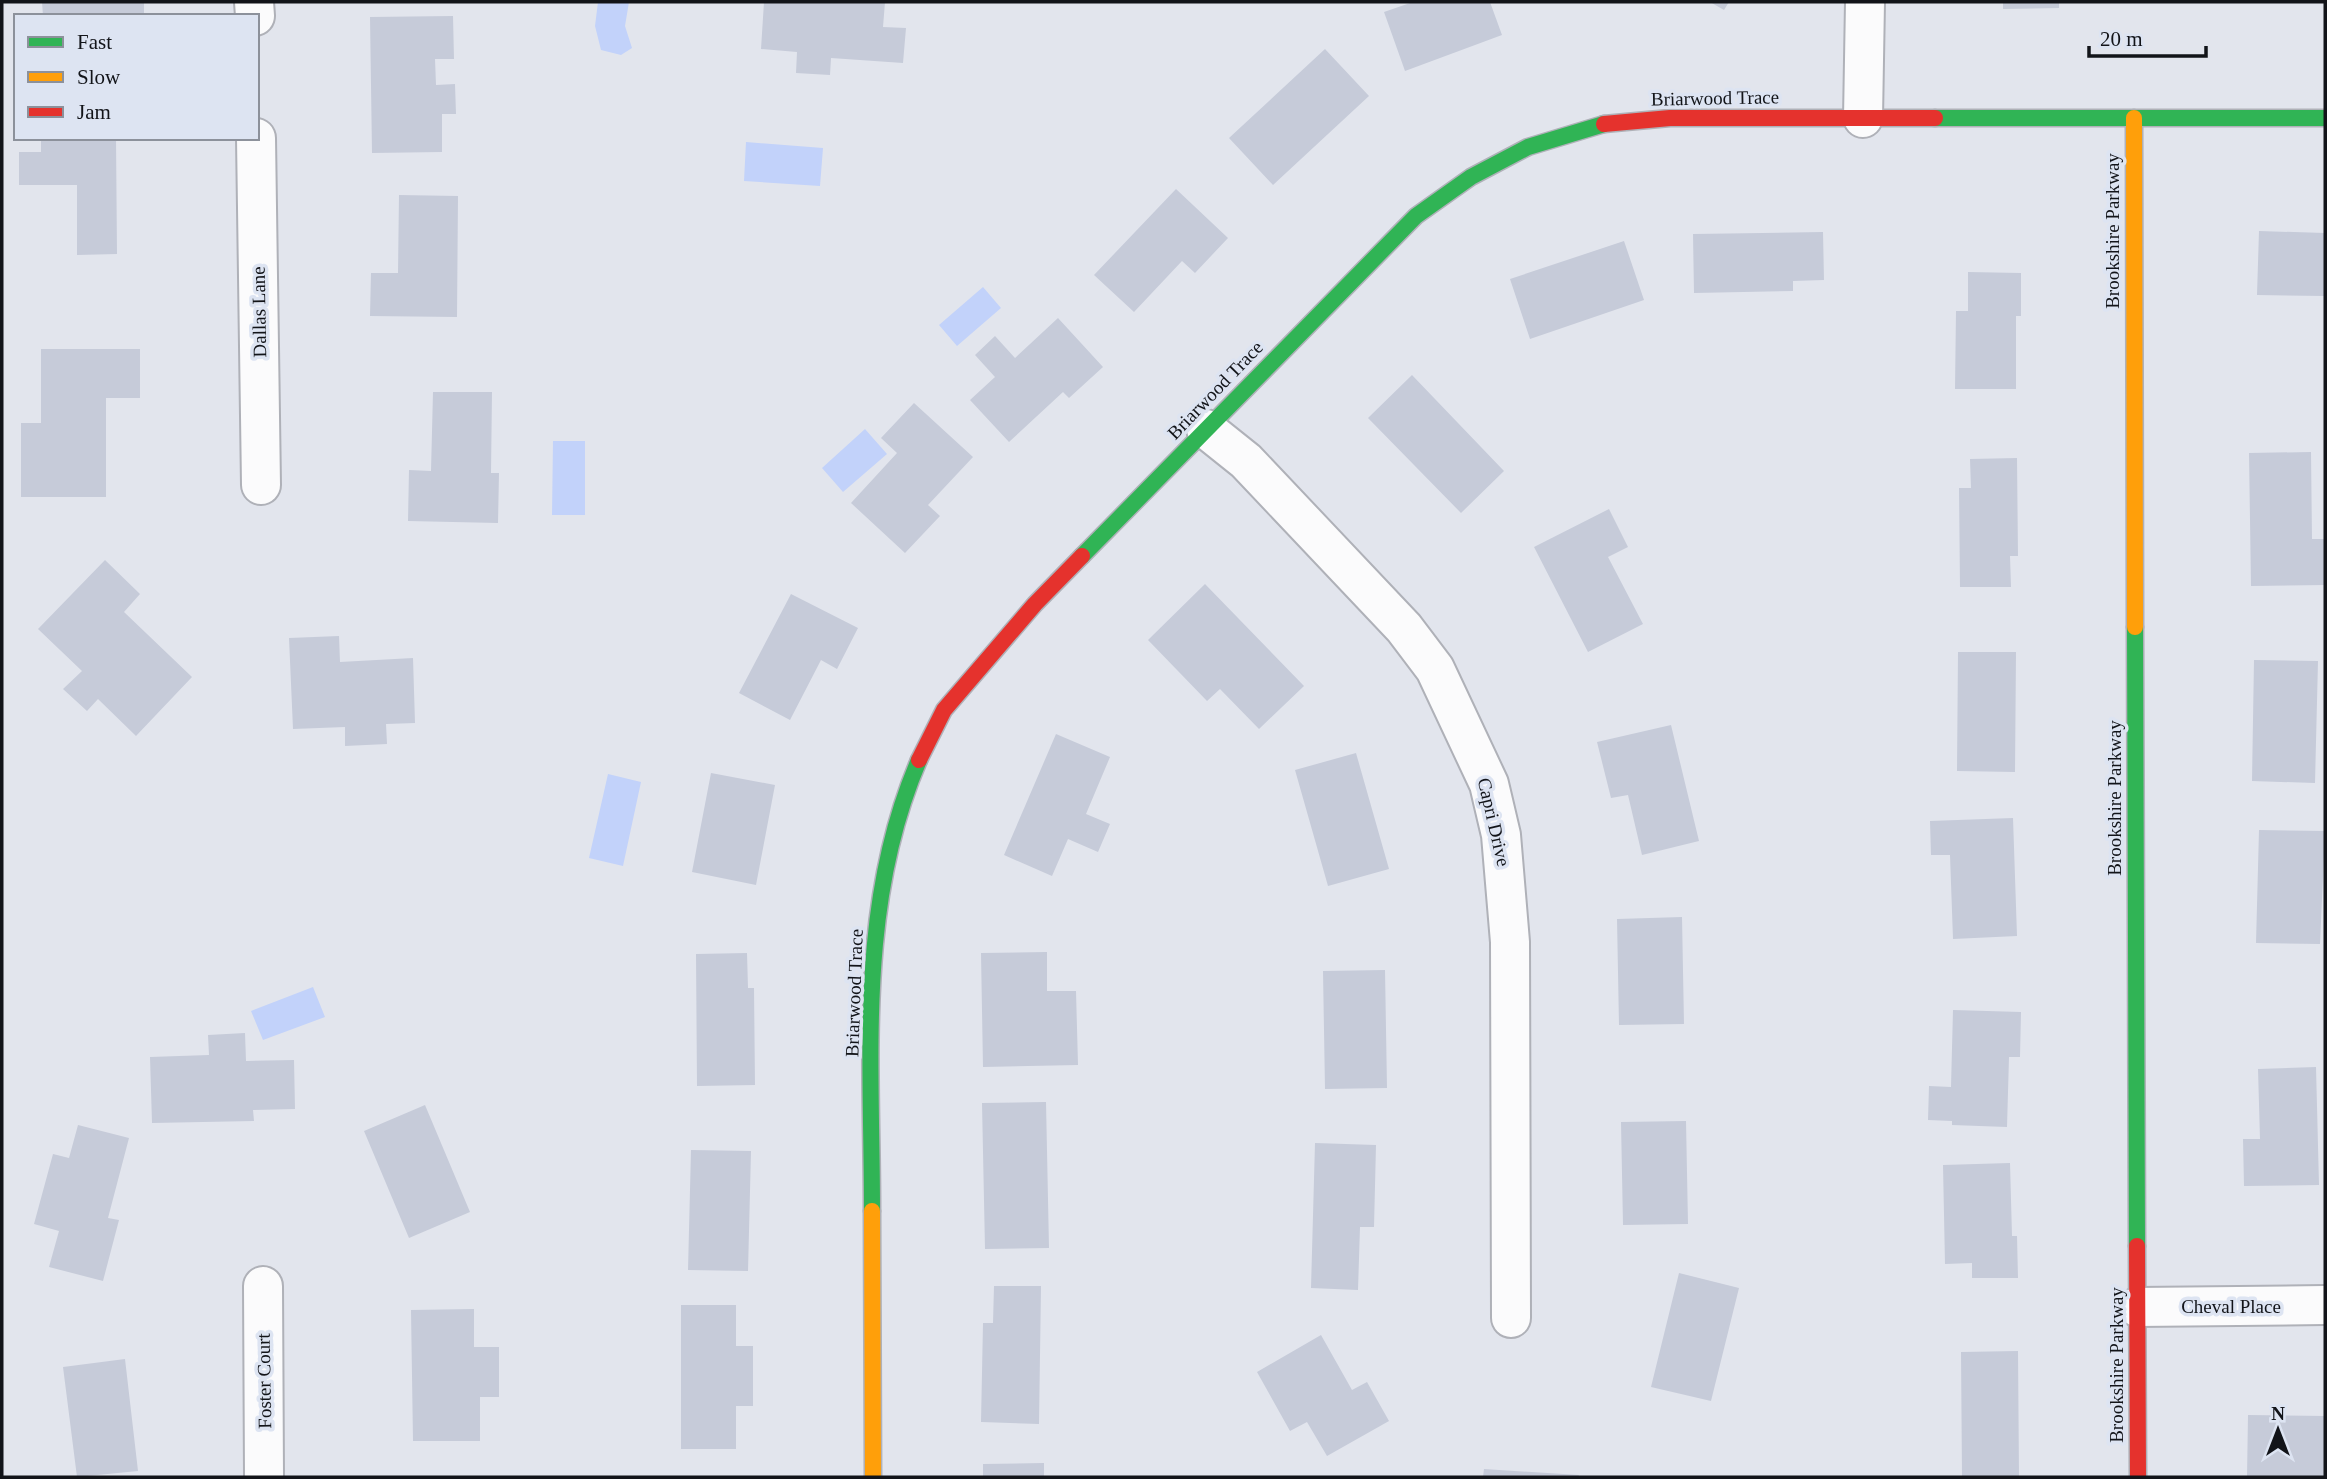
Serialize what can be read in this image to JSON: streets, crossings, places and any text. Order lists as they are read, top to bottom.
{
  "streets": {
    "street": [
      "Briarwood Trace",
      "Brookshire Parkway",
      "Dallas Lane",
      "Capri Drive",
      "Cheval Place",
      "Foster Court"
    ]
  },
  "crossings": [
    ["Briarwood Trace", "Brookshire Parkway"],
    ["Briarwood Trace", "Capri Drive"],
    ["Brookshire Parkway", "Cheval Place"]
  ],
  "legend": ["Fast", "Slow", "Jam"],
  "scale_bar": "20 m",
  "north": "top"
}
